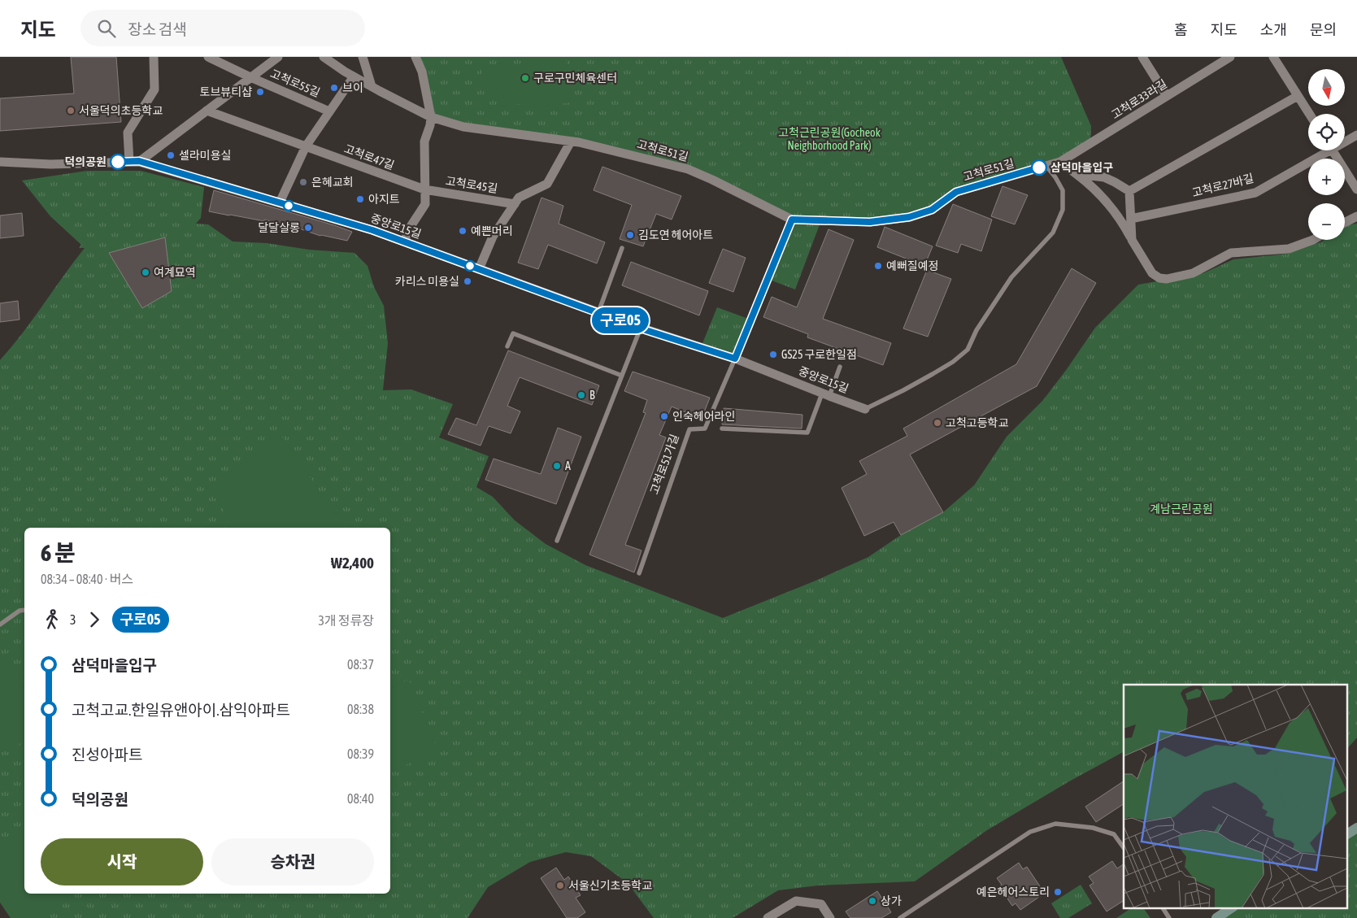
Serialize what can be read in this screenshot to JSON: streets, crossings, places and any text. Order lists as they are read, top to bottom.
{
  "streets": {
    "street": [
      "고척로55길",
      "고척로33라길",
      "고척로51길",
      "고척로47길",
      "고척로45길",
      "고척로27바길",
      "중앙로15길",
      "고척로51가길"
    ]
  },
  "crossings": [
    ["고척로55길", "고척로47길"],
    ["고척로33라길", "고척로51길"],
    ["고척로51길", "중앙로15길"],
    ["고척로51길", "고척로51가길"],
    ["고척로47길", "고척로45길"],
    ["중앙로15길", "고척로51가길"]
  ],
  "parks": ["고척근린공원(Gocheok Neighborhood Park)", "계남근린공원"],
  "places": [
    "구로구민체육센터",
    "브이",
    "토브뷰티샵",
    "서울덕의초등학교",
    "셀라미용실",
    "덕의공원",
    "삼덕마을입구",
    "은혜교회",
    "아지트",
    "달달살롱",
    "예쁜머리",
    "김도연 헤어아트",
    "예뻐질예정",
    "여계묘역",
    "카리스 미용실",
    "GS25 구로한일점",
    "B",
    "인숙헤어라인",
    "고척고등학교",
    "A",
    "서울신기초등학교",
    "예은헤어스토리",
    "상가"
  ],
  "lines": ["bus line 구로05"],
  "north": "bottom",
  "page": {
    "header": "지도",
    "search": "장소 검색",
    "nav": [
      "홈",
      "지도",
      "소개",
      "문의"
    ],
    "on_map": "구로05",
    "map_buttons": ["+", "−"],
    "heading": ["6 분", "08:34 – 08:40 · 버스", "₩2,400"],
    "legs": ["3", "구로05", "3개 정류장"],
    "list": [
      {
        "name": "삼덕마을입구",
        "value": "08:37"
      },
      {
        "name": "고척고교.한일유앤아이.삼익아파트",
        "value": "08:38"
      },
      {
        "name": "진성아파트",
        "value": "08:39"
      },
      {
        "name": "덕의공원",
        "value": "08:40"
      }
    ],
    "buttons": ["시작", "승차권"]
  }
}
